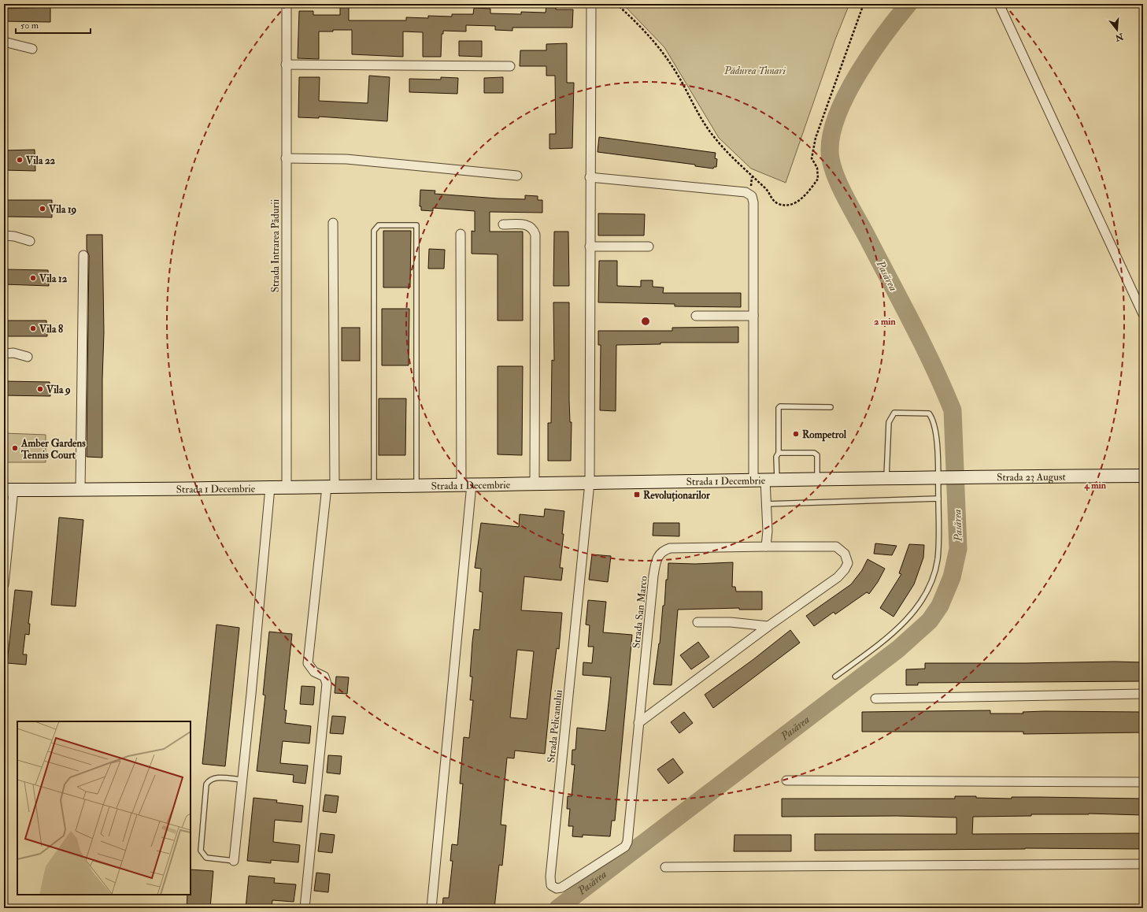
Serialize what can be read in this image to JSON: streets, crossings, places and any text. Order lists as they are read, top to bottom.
{
  "streets": {
    "main road": ["Strada 23 August", "Strada 1 Decembrie"],
    "street": ["Strada Intrarea Pădurii", "Strada San Marco", "Strada Pelicanului"]
  },
  "crossings": [
    ["Strada Intrarea Pădurii", "Strada 1 Decembrie"],
    ["Strada 23 August", "Strada 1 Decembrie"],
    ["Strada 1 Decembrie", "Strada Pelicanului"],
    ["Strada San Marco", "Strada Pelicanului"]
  ],
  "water": ["Pasărea"],
  "parks": ["Pădurea Tunari"],
  "places": {
    "other": [
      "Vila 22",
      "Vila 19",
      "Vila 12",
      "Vila 8",
      "Vila 9",
      "Rompetrol",
      "Amber Gardens Tennis Court"
    ],
    "transit": ["Revoluționarilor"]
  },
  "scale_bar": "50 m",
  "north": "bottom",
  "rings": ["2 min", "4 min"]
}
